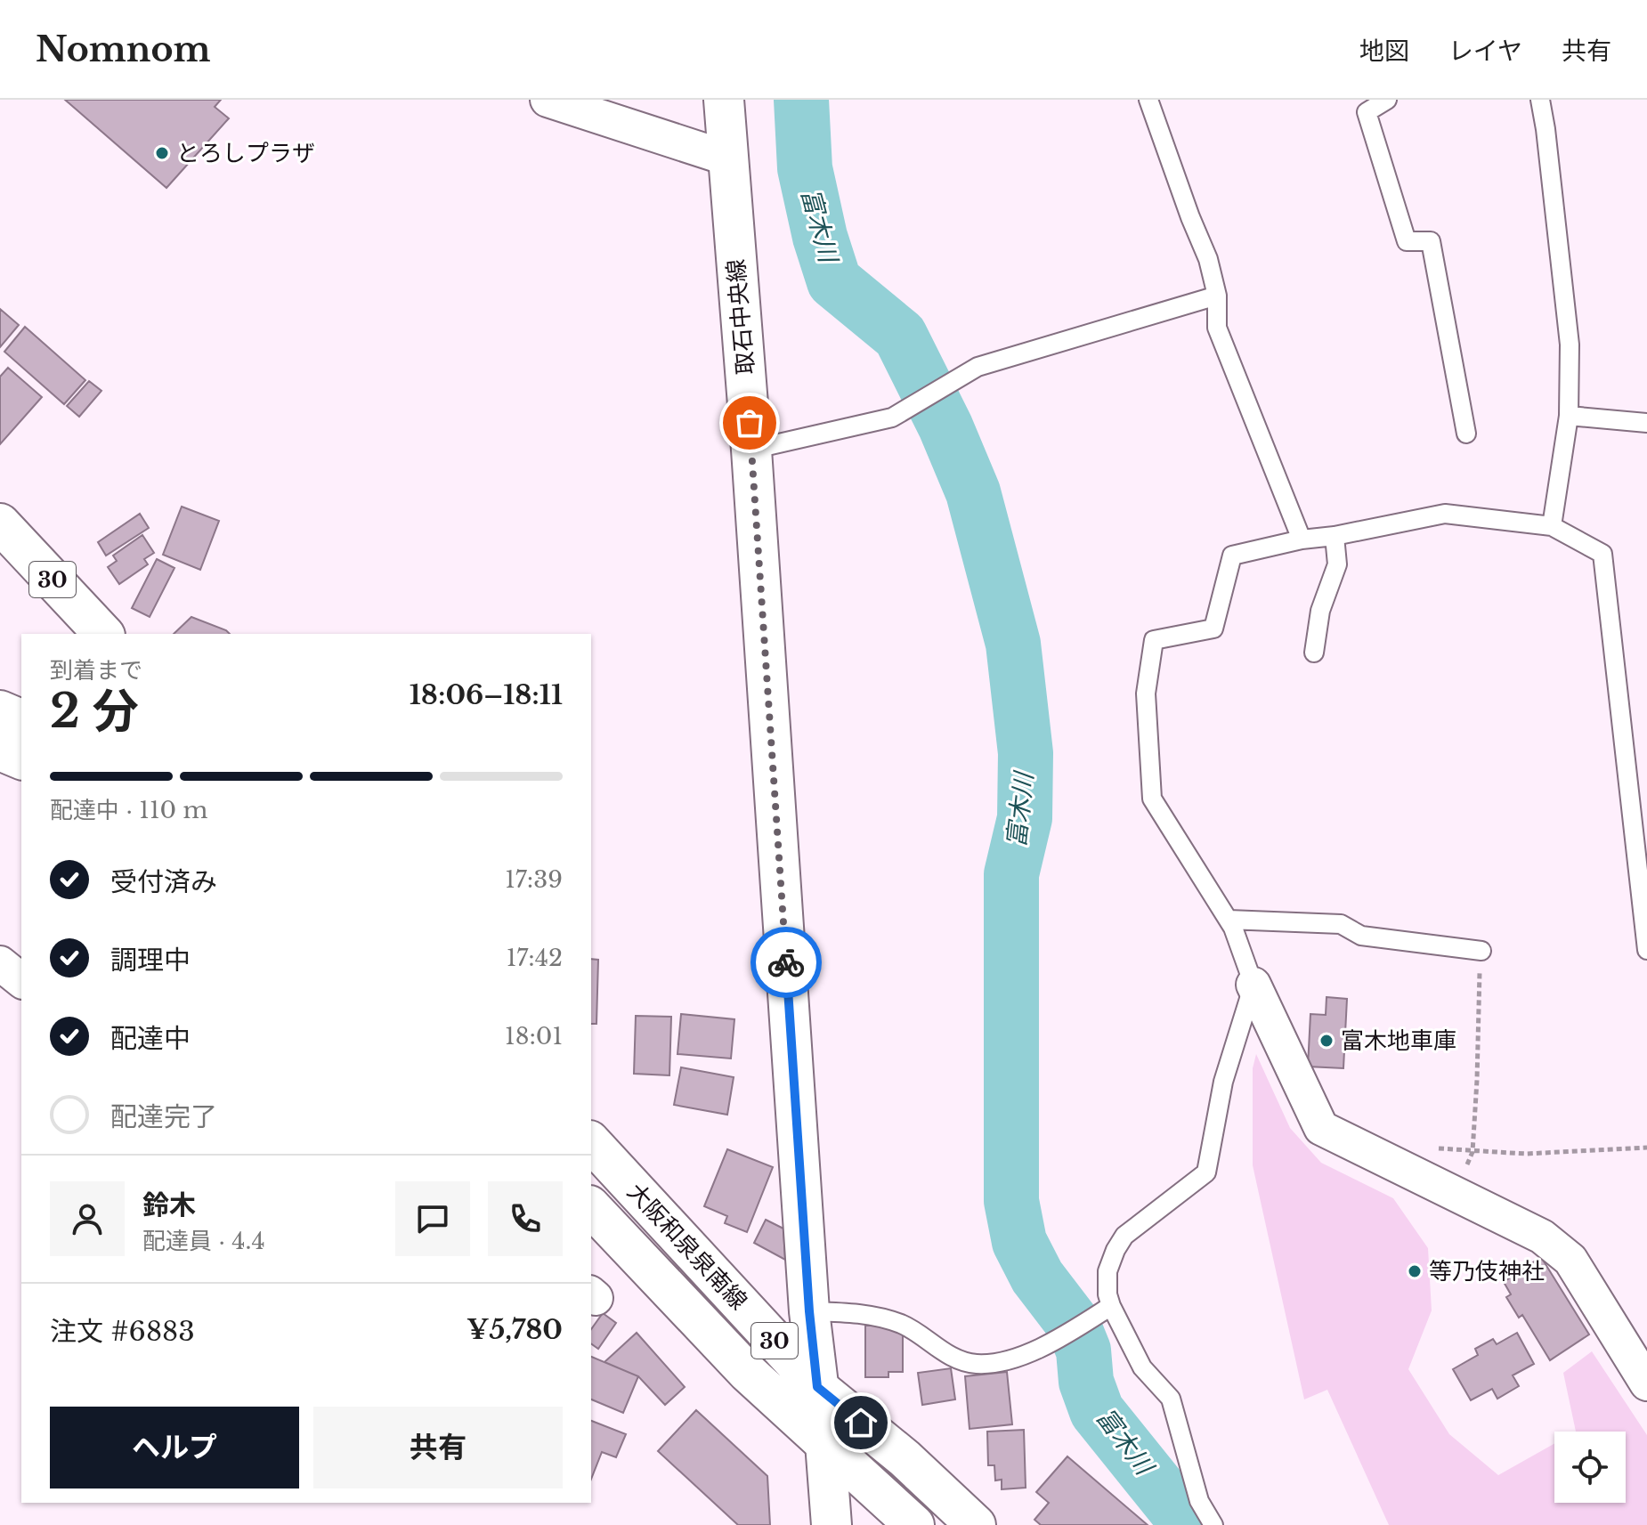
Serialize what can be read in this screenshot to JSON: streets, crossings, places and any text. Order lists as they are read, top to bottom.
{
  "streets": {
    "street": ["取石中央線", "30", "大阪和泉泉南線"]
  },
  "crossings": [
    ["取石中央線", "大阪和泉泉南線"]
  ],
  "water": ["富木川"],
  "places": ["とろしプラザ", "富木地車庫", "等乃伎神社"],
  "page": {
    "header": "Nomnom",
    "nav": ["地図", "レイヤ", "共有"],
    "heading": ["2 分", "到着まで", "18:06–18:11"],
    "panel": [
      "鈴木",
      "配達員 · 4.4",
      "注文 #6883",
      "¥5,780"
    ],
    "bar": "配達中 · 110 m",
    "list": [
      ["受付済み", "17:39"],
      ["調理中", "17:42"],
      ["配達中", "18:01"],
      "配達完了"
    ],
    "buttons": ["ヘルプ", "共有"]
  }
}
